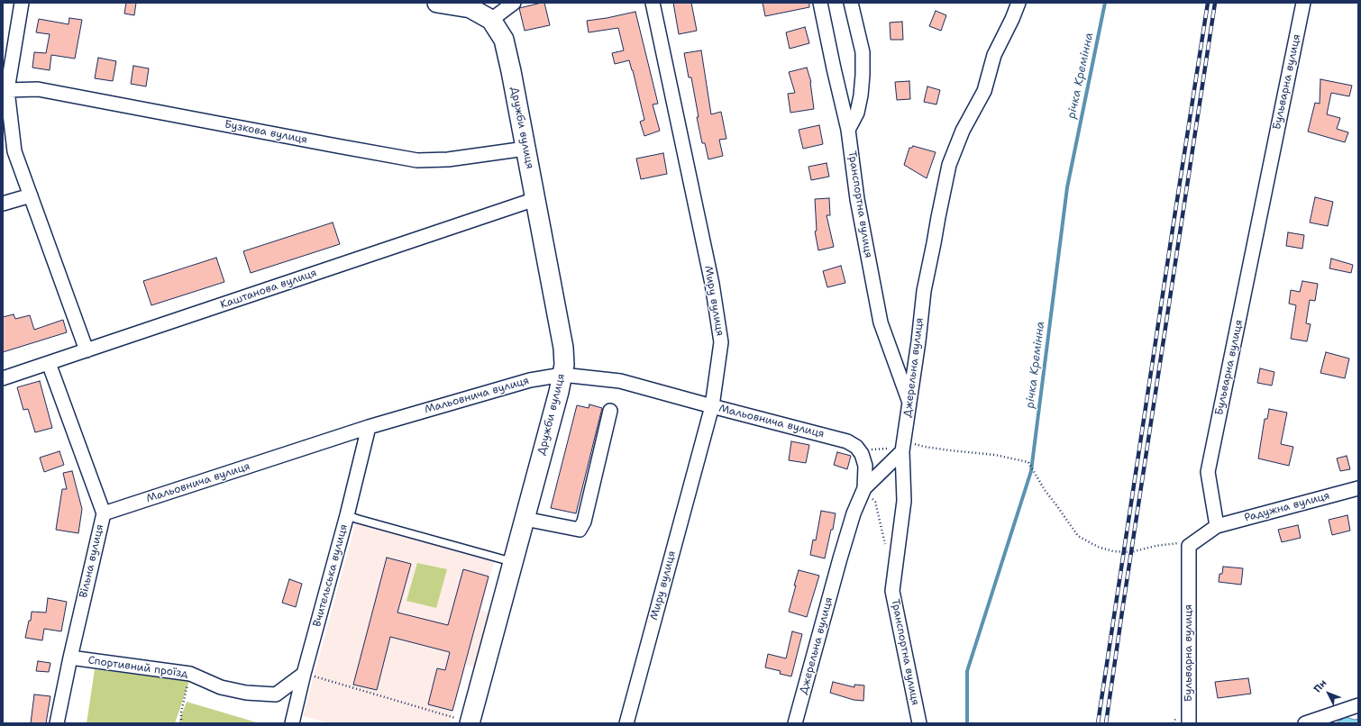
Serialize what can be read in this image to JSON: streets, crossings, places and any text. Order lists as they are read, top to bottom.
{
  "streets": {
    "street": [
      "Бульварна вулиця",
      "Дружби вулиця",
      "Бузкова вулиця",
      "Транспортна вулиця",
      "Каштанова вулиця",
      "Миру вулиця",
      "Джерельна вулиця",
      "Мальовнича вулиця",
      "Радужна вулиця",
      "Вільна вулиця",
      "Вчительська вулиця",
      "Спортивний проїзд"
    ]
  },
  "crossings": [
    ["Бульварна вулиця", "Радужна вулиця"],
    ["Дружби вулиця", "Бузкова вулиця"],
    ["Дружби вулиця", "Каштанова вулиця"],
    ["Дружби вулиця", "Мальовнича вулиця"],
    ["Транспортна вулиця", "Джерельна вулиця"],
    ["Каштанова вулиця", "Вільна вулиця"],
    ["Миру вулиця", "Мальовнича вулиця"],
    ["Мальовнича вулиця", "Вільна вулиця"],
    ["Мальовнича вулиця", "Вчительська вулиця"],
    ["Вільна вулиця", "Спортивний проїзд"],
    ["Вчительська вулиця", "Спортивний проїзд"]
  ],
  "water": ["річка Кремінна"],
  "north": "top left"
}
